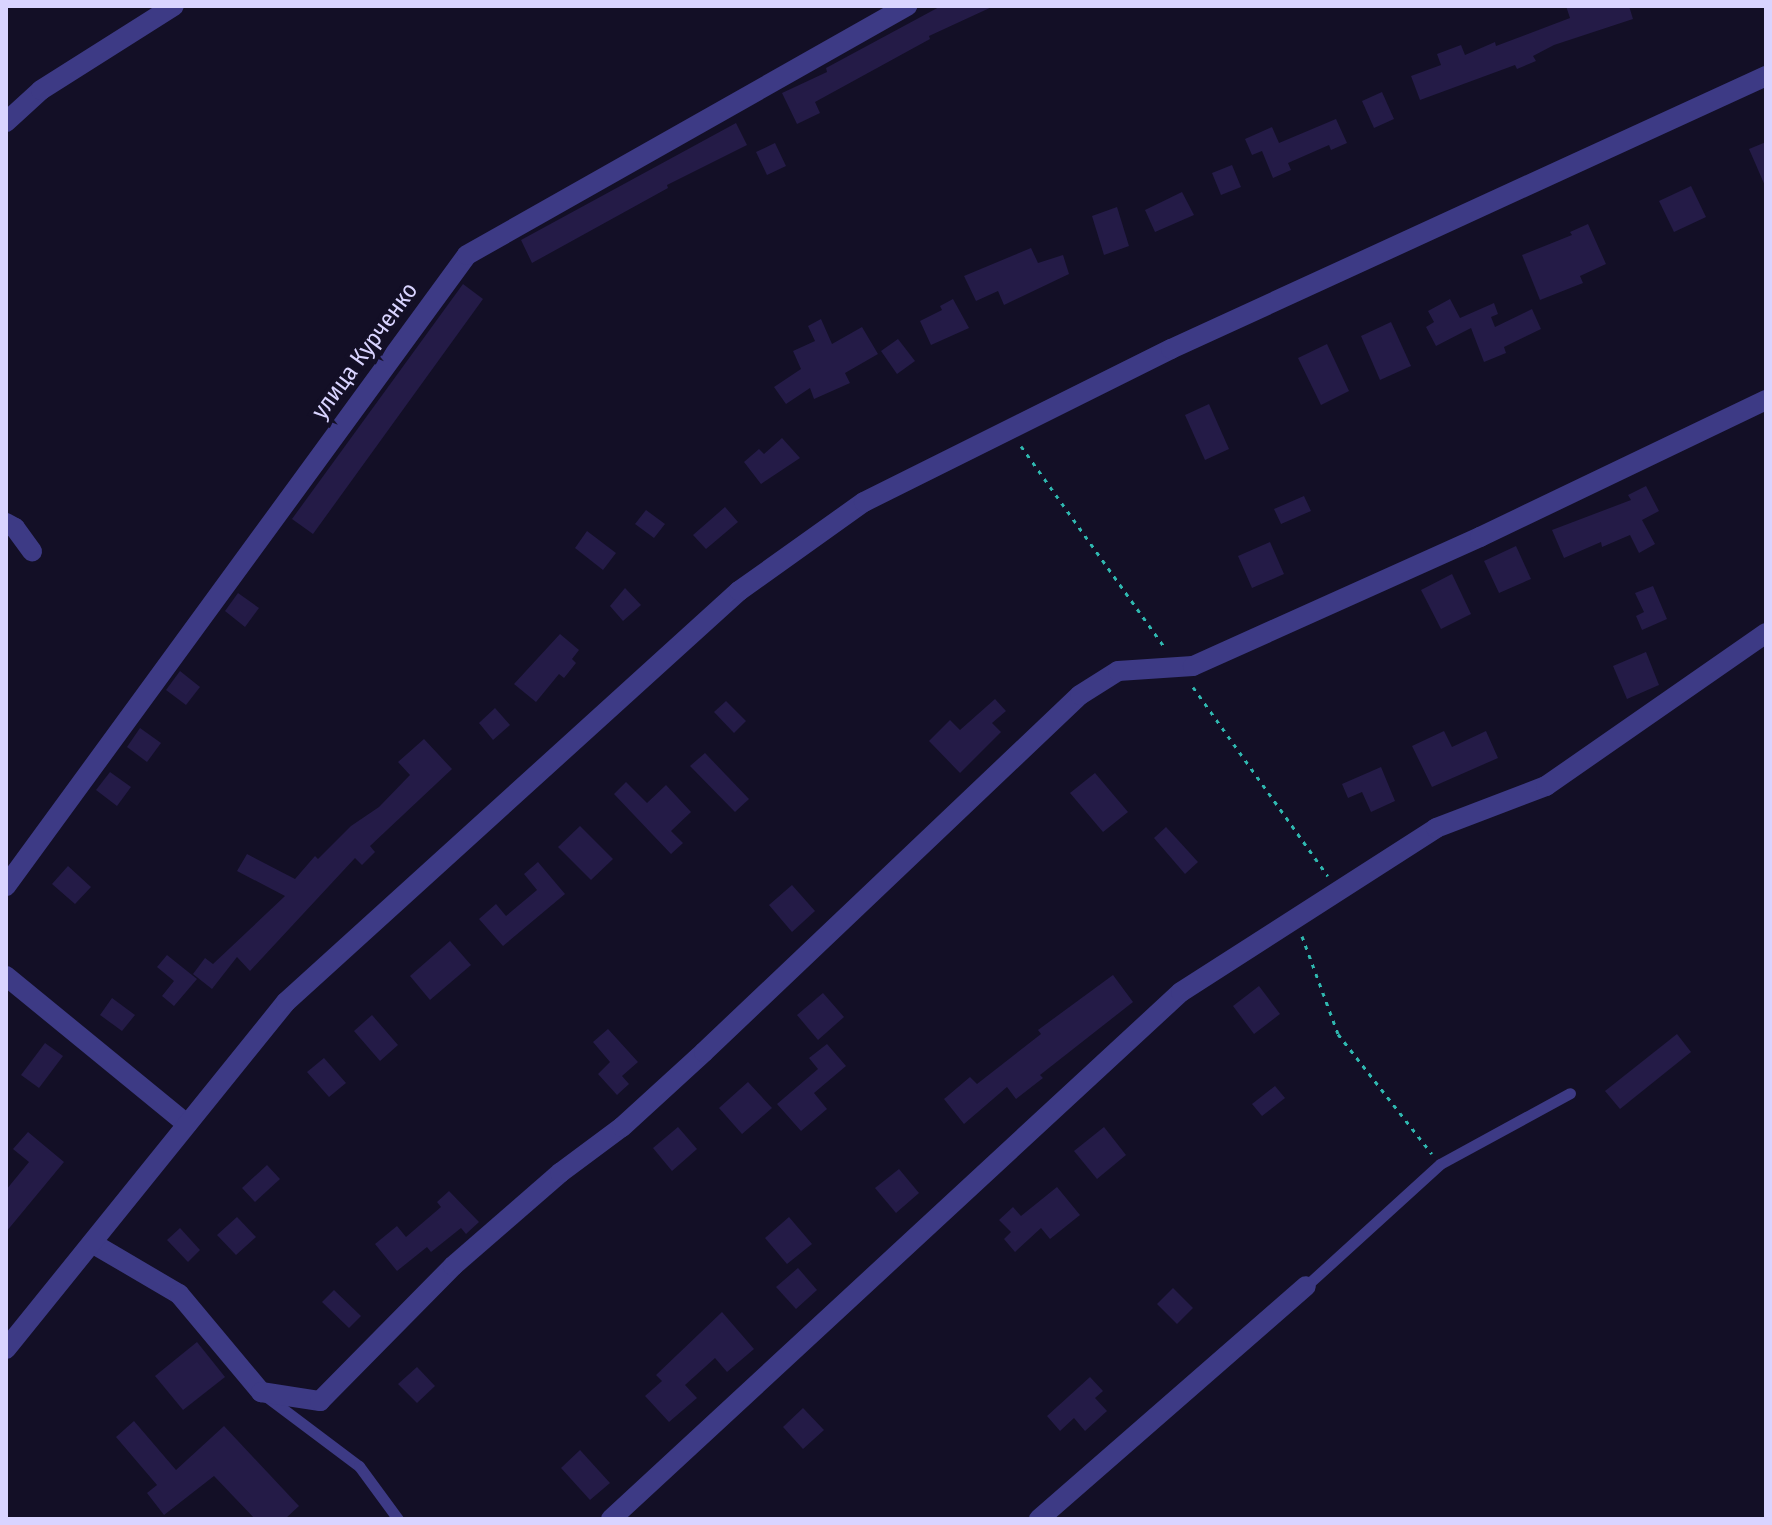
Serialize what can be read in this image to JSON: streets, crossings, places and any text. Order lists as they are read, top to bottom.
{
  "streets": {
    "street": ["улица Курченко"]
  }
}
